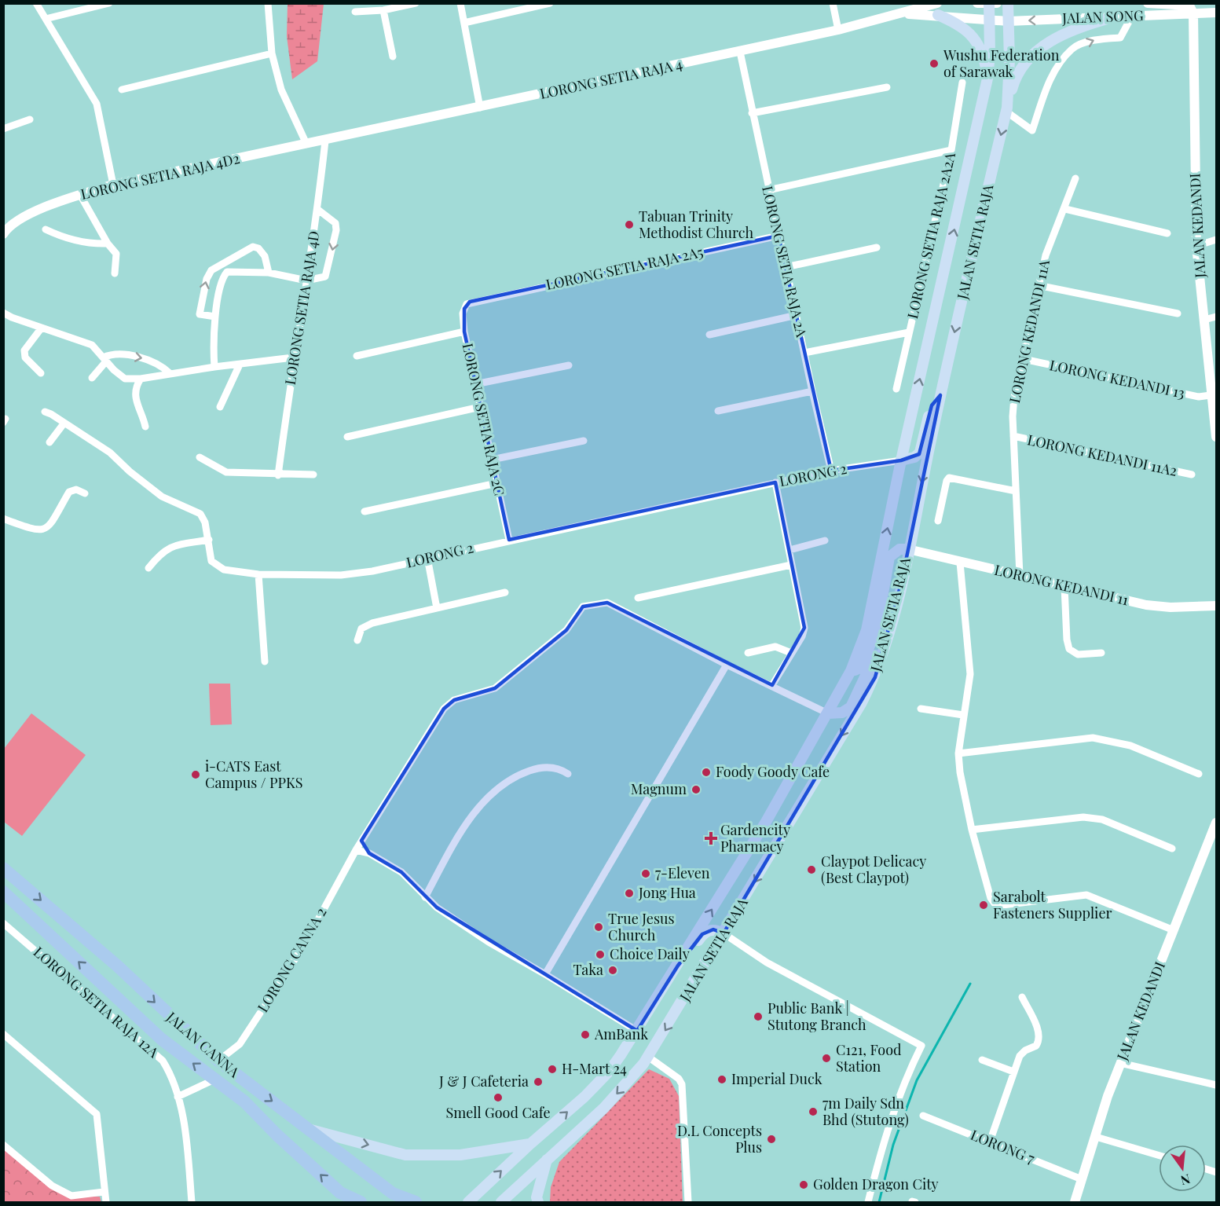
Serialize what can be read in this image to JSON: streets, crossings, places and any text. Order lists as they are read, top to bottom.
{
  "streets": {
    "highway": ["JALAN CANNA"],
    "main road": ["JALAN SETIA RAJA"],
    "street": [
      "JALAN SONG",
      "LORONG SETIA RAJA 4",
      "LORONG SETIA RAJA 4D2",
      "JALAN KEDANDI",
      "LORONG SETIA RAJA 2A2A",
      "LORONG SETIA RAJA 2A",
      "LORONG SETIA RAJA 2A5",
      "LORONG SETIA RAJA 4D",
      "LORONG KEDANDI 11A",
      "LORONG KEDANDI 13",
      "LORONG SETIA RAJA 2C",
      "LORONG KEDANDI 11A2",
      "LORONG 2",
      "LORONG KEDANDI 11",
      "LORONG CANNA 2",
      "LORONG SETIA RAJA 12A",
      "LORONG 7"
    ]
  },
  "crossings": [
    ["JALAN SONG", "LORONG SETIA RAJA 4"],
    ["JALAN SONG", "JALAN KEDANDI"],
    ["JALAN SONG", "JALAN SETIA RAJA"],
    ["LORONG SETIA RAJA 4", "LORONG SETIA RAJA 4D2"],
    ["LORONG SETIA RAJA 4", "JALAN SETIA RAJA"],
    ["LORONG SETIA RAJA 4", "LORONG SETIA RAJA 2A"],
    ["LORONG SETIA RAJA 4", "LORONG SETIA RAJA 4D"],
    ["LORONG SETIA RAJA 4D2", "LORONG SETIA RAJA 4D"],
    ["JALAN KEDANDI", "LORONG KEDANDI 13"],
    ["JALAN KEDANDI", "LORONG 7"],
    ["JALAN SETIA RAJA", "LORONG 2"],
    ["JALAN SETIA RAJA", "LORONG KEDANDI 11"],
    ["JALAN SETIA RAJA", "LORONG CANNA 2"],
    ["LORONG SETIA RAJA 2A", "LORONG SETIA RAJA 2A5"],
    ["LORONG SETIA RAJA 2A", "LORONG 2"],
    ["LORONG SETIA RAJA 2A5", "LORONG SETIA RAJA 2C"],
    ["LORONG KEDANDI 11A", "LORONG KEDANDI 13"],
    ["LORONG KEDANDI 11A", "LORONG KEDANDI 11A2"],
    ["LORONG KEDANDI 11A", "LORONG KEDANDI 11"],
    ["LORONG SETIA RAJA 2C", "LORONG 2"],
    ["LORONG CANNA 2", "JALAN CANNA"]
  ],
  "one_way": ["JALAN SONG"],
  "places": {
    "other": [
      "Wushu Federation of Sarawak",
      "Tabuan Trinity Methodist Church",
      "Foody Goody Cafe",
      "i-CATS East Campus / PPKS",
      "Magnum",
      "Claypot Delicacy (Best Claypot)",
      "7-Eleven",
      "Jong Hua",
      "Sarabolt Fasteners Supplier",
      "True Jesus Church",
      "Choice Daily",
      "Taka",
      "Public Bank | Stutong Branch",
      "AmBank",
      "C121, Food Station",
      "H-Mart 24",
      "Imperial Duck",
      "J & J Cafeteria",
      "Smell Good Cafe",
      "7m Daily Sdn Bhd (Stutong)",
      "D.L Concepts Plus",
      "Golden Dragon City"
    ],
    "health": ["Gardencity Pharmacy"]
  },
  "north": "bottom"
}
